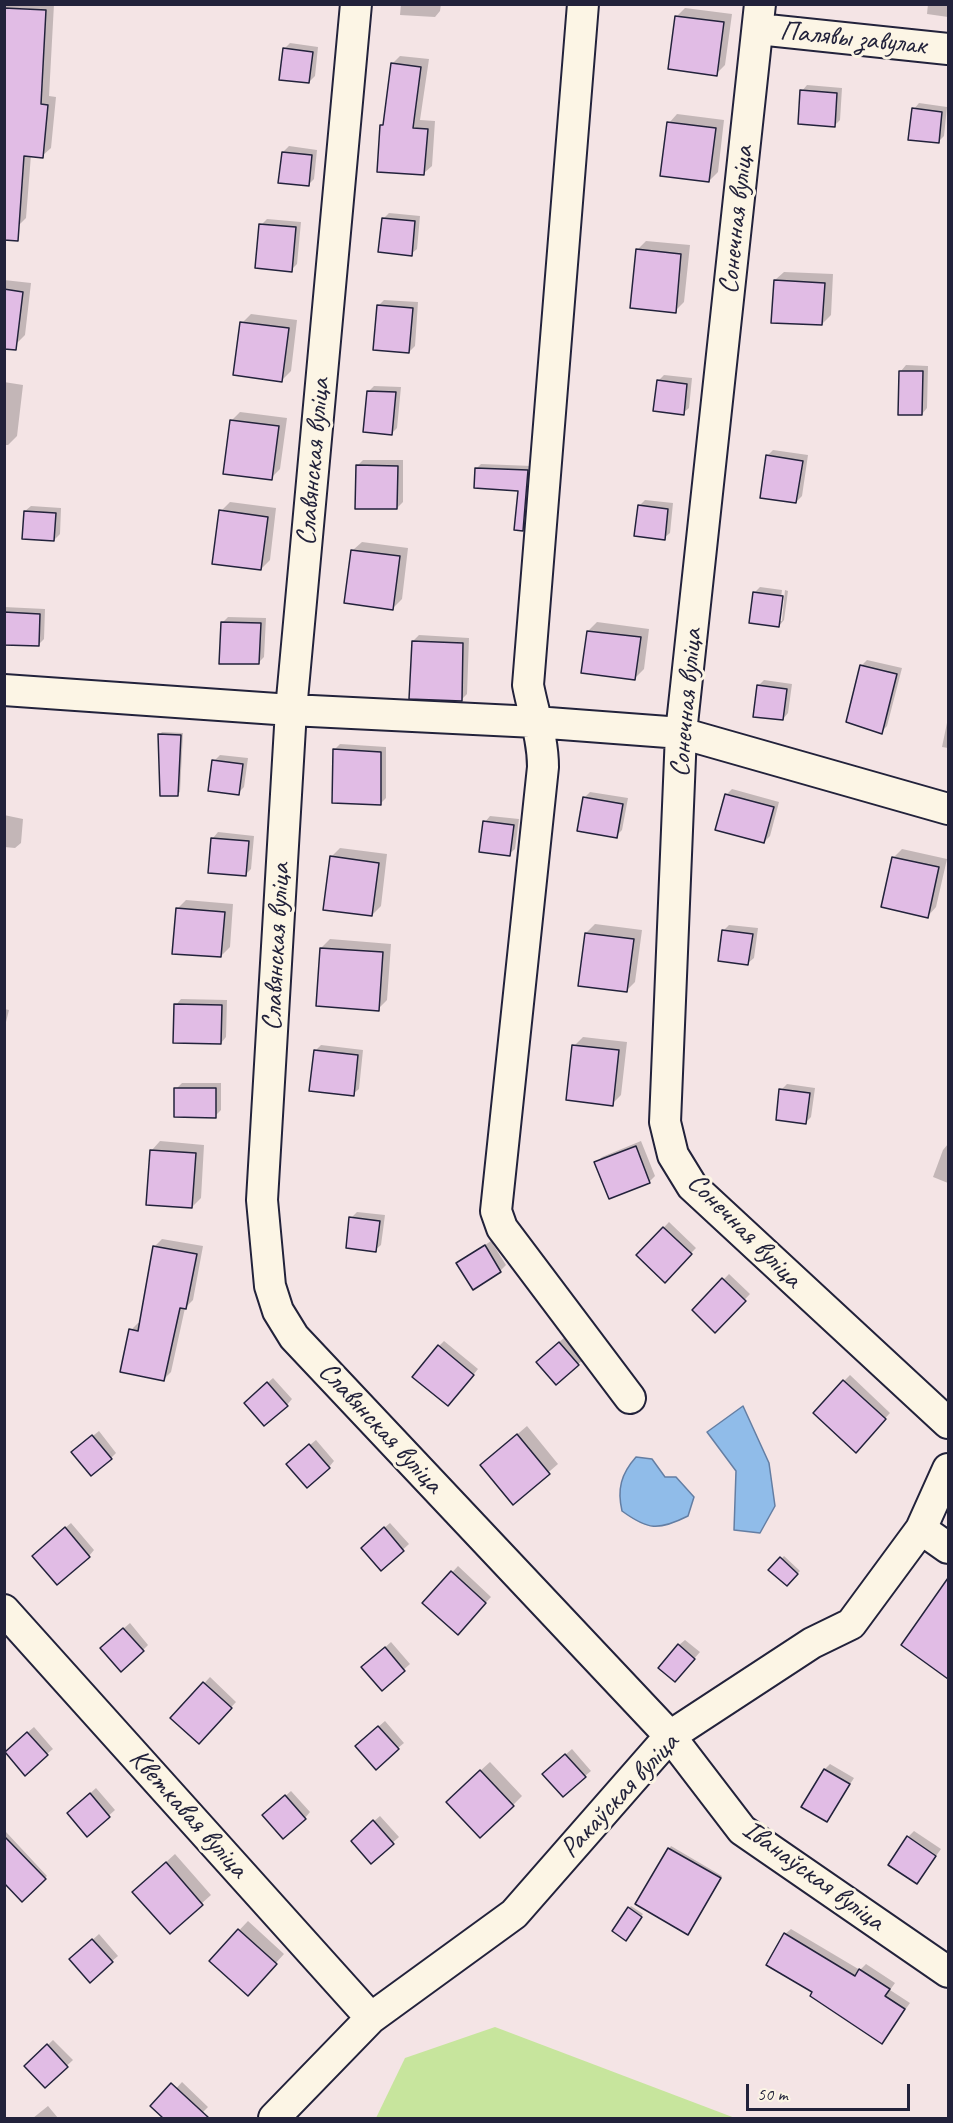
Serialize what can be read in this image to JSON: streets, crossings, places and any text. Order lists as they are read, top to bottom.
{
  "streets": {
    "street": [
      "Палявы завулак",
      "Сонечная вуліца",
      "Славянская вуліца",
      "Ракаўская вуліца",
      "Кветкавая вуліца",
      "Іванаўская вуліца"
    ]
  },
  "crossings": [
    ["Палявы завулак", "Сонечная вуліца"],
    ["Славянская вуліца", "Ракаўская вуліца"],
    ["Славянская вуліца", "Іванаўская вуліца"],
    ["Ракаўская вуліца", "Кветкавая вуліца"],
    ["Ракаўская вуліца", "Іванаўская вуліца"]
  ],
  "scale_bar": "50 m"
}
